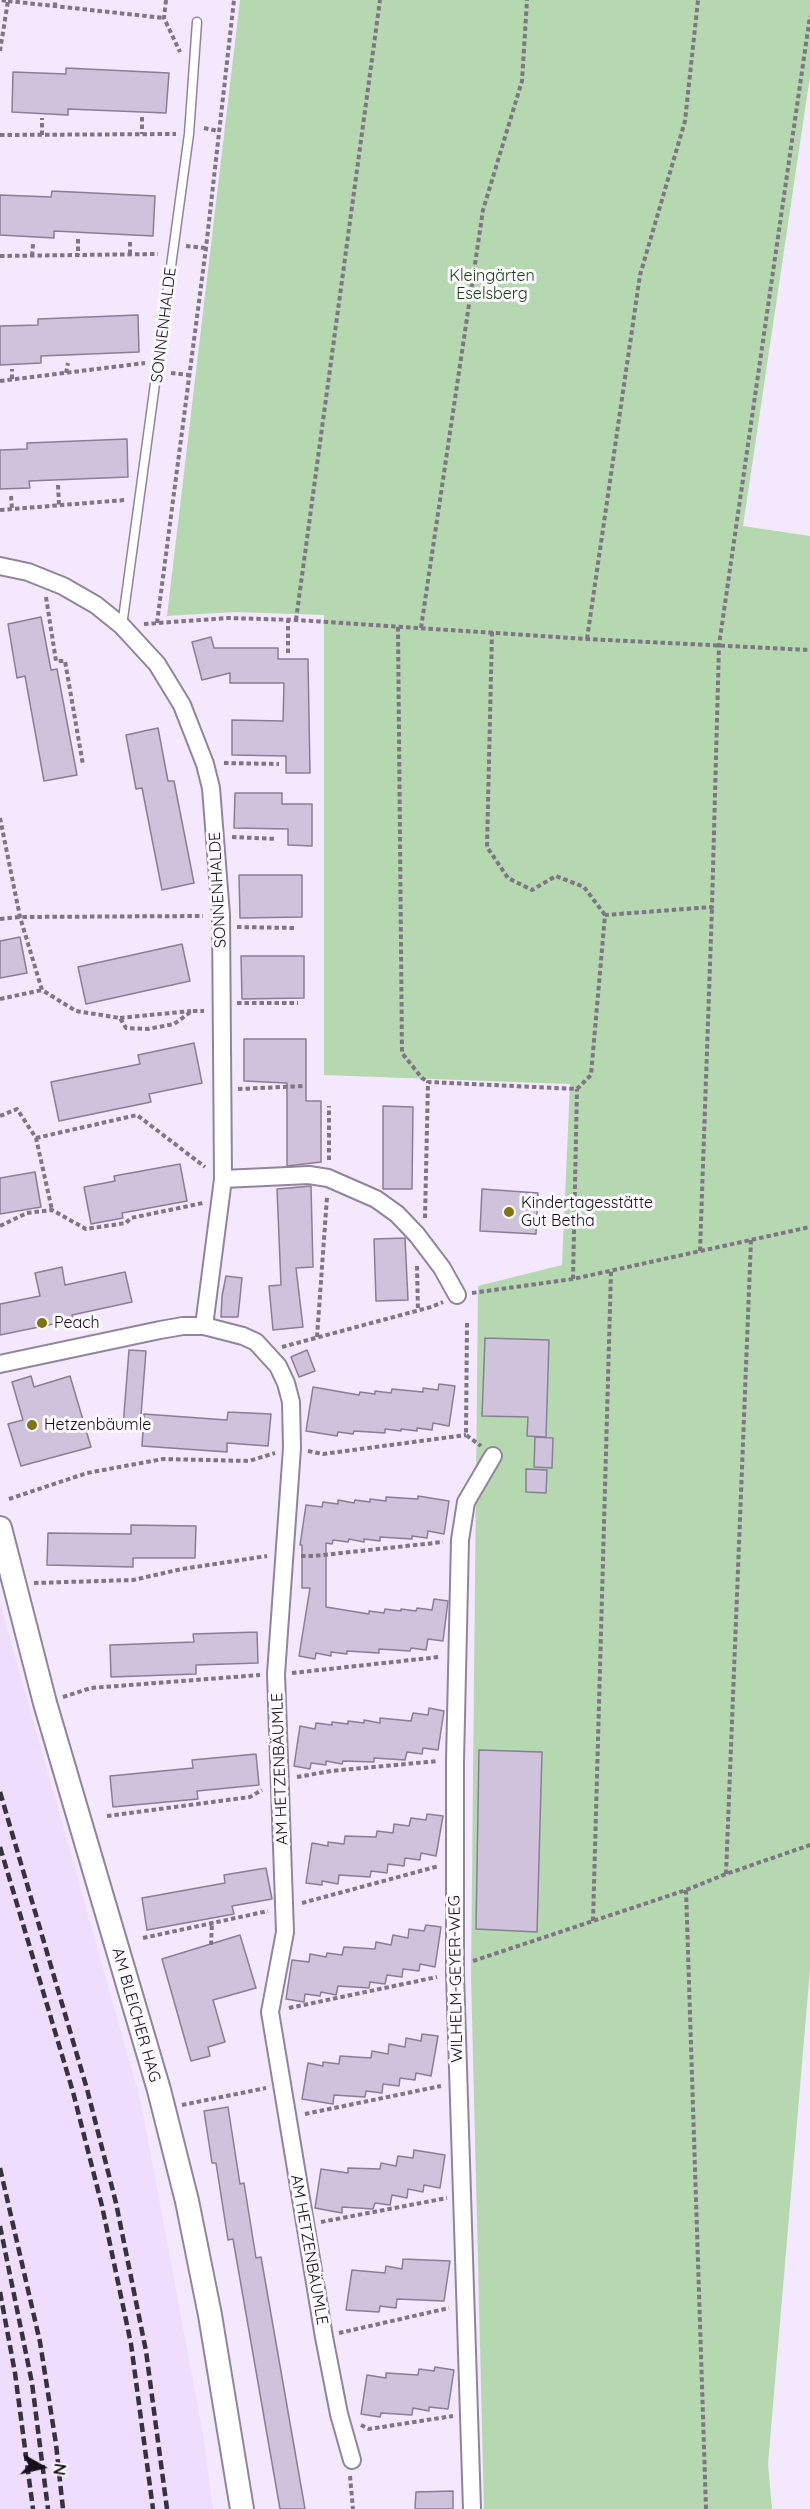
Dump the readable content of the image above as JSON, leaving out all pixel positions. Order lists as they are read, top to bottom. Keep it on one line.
{"streets":{"street":["SONNENHALDE","AM HETZENBÄUMLE","WILHELM-GEYER-WEG","AM BLEICHER HAG"]},"crossings":[["SONNENHALDE","AM HETZENBÄUMLE"]],"parks":["Kleingärten Eselsberg"],"places":["Kindertagesstätte Gut Betha","Peach","Hetzenbäumle"],"north":"right"}
